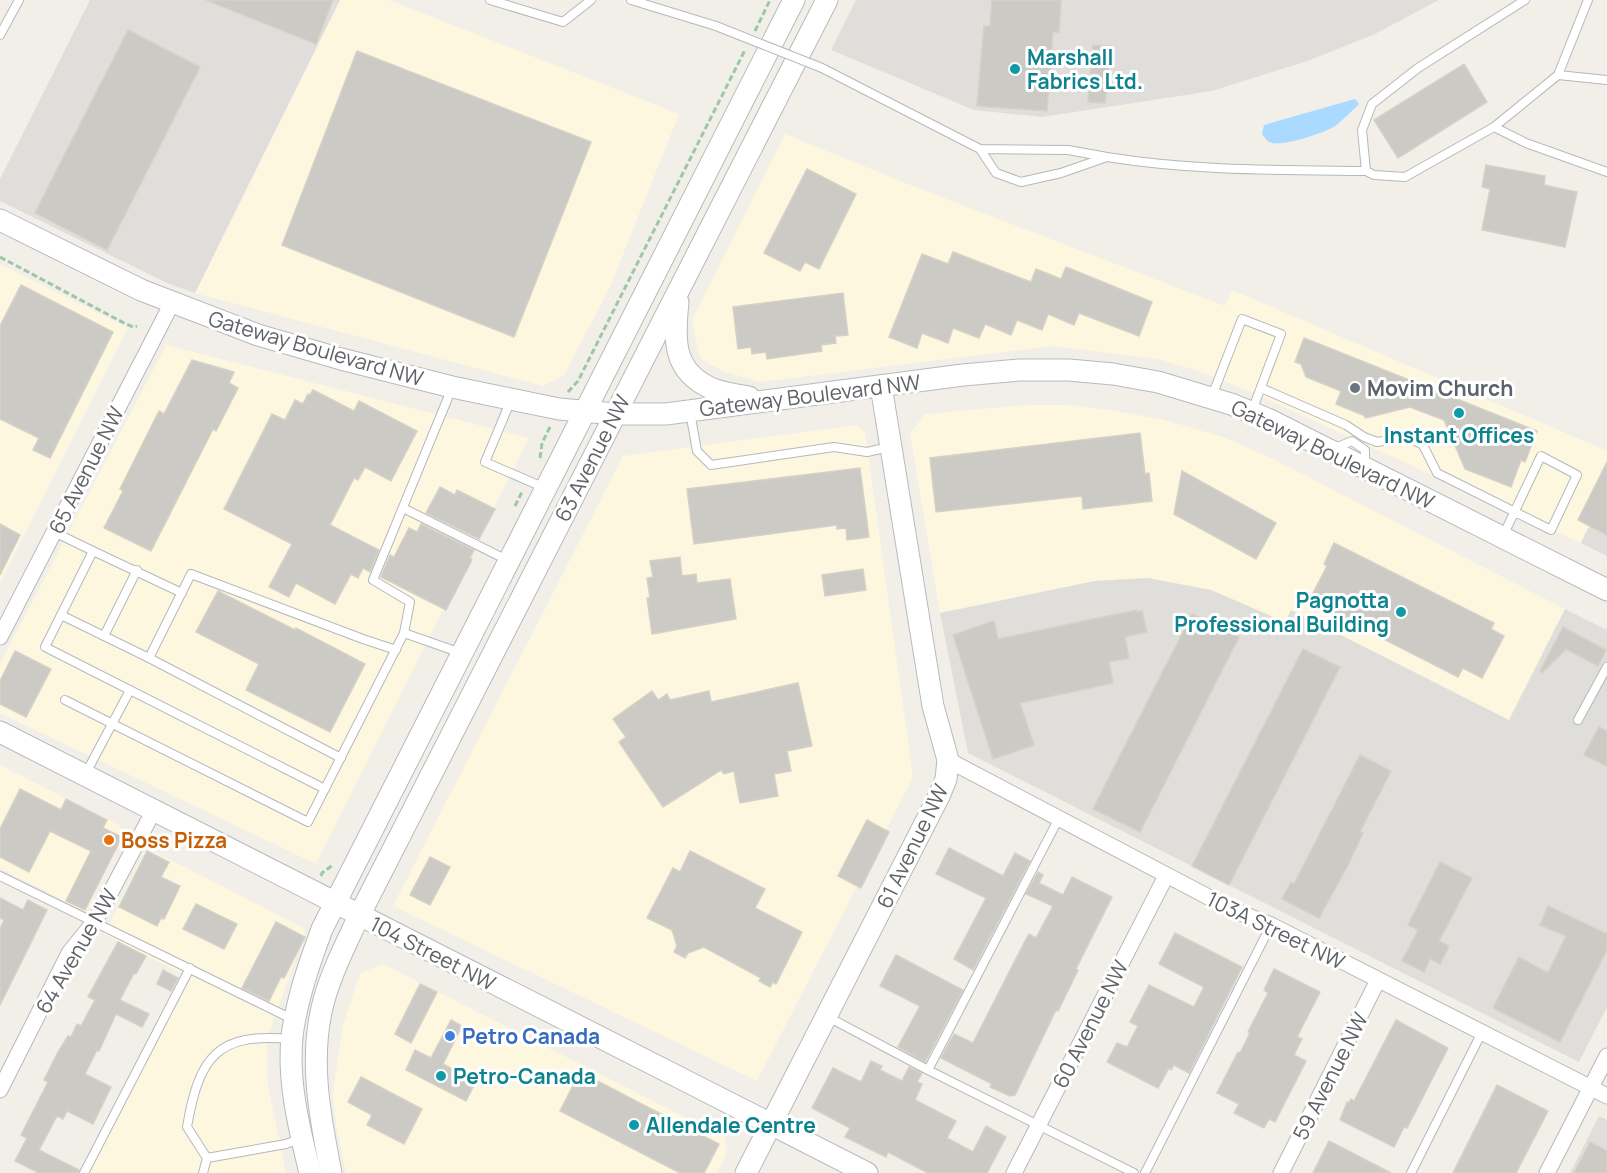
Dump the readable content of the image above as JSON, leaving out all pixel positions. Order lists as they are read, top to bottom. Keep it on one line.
{"streets":{"main road":["Gateway Boulevard NW","63 Avenue NW","61 Avenue NW","104 Street NW"],"street":["65 Avenue NW","103A Street NW","64 Avenue NW","60 Avenue NW","59 Avenue NW"]},"crossings":[["Gateway Boulevard NW","63 Avenue NW"],["Gateway Boulevard NW","65 Avenue NW"],["Gateway Boulevard NW","61 Avenue NW"],["63 Avenue NW","104 Street NW"],["61 Avenue NW","103A Street NW"],["61 Avenue NW","104 Street NW"],["103A Street NW","60 Avenue NW"],["103A Street NW","59 Avenue NW"],["64 Avenue NW","104 Street NW"]],"places":["Marshall Fabrics Ltd.","Movim Church","Instant Offices","Pagnotta Professional Building","Boss Pizza","Petro Canada","Petro-Canada","Allendale Centre"]}
